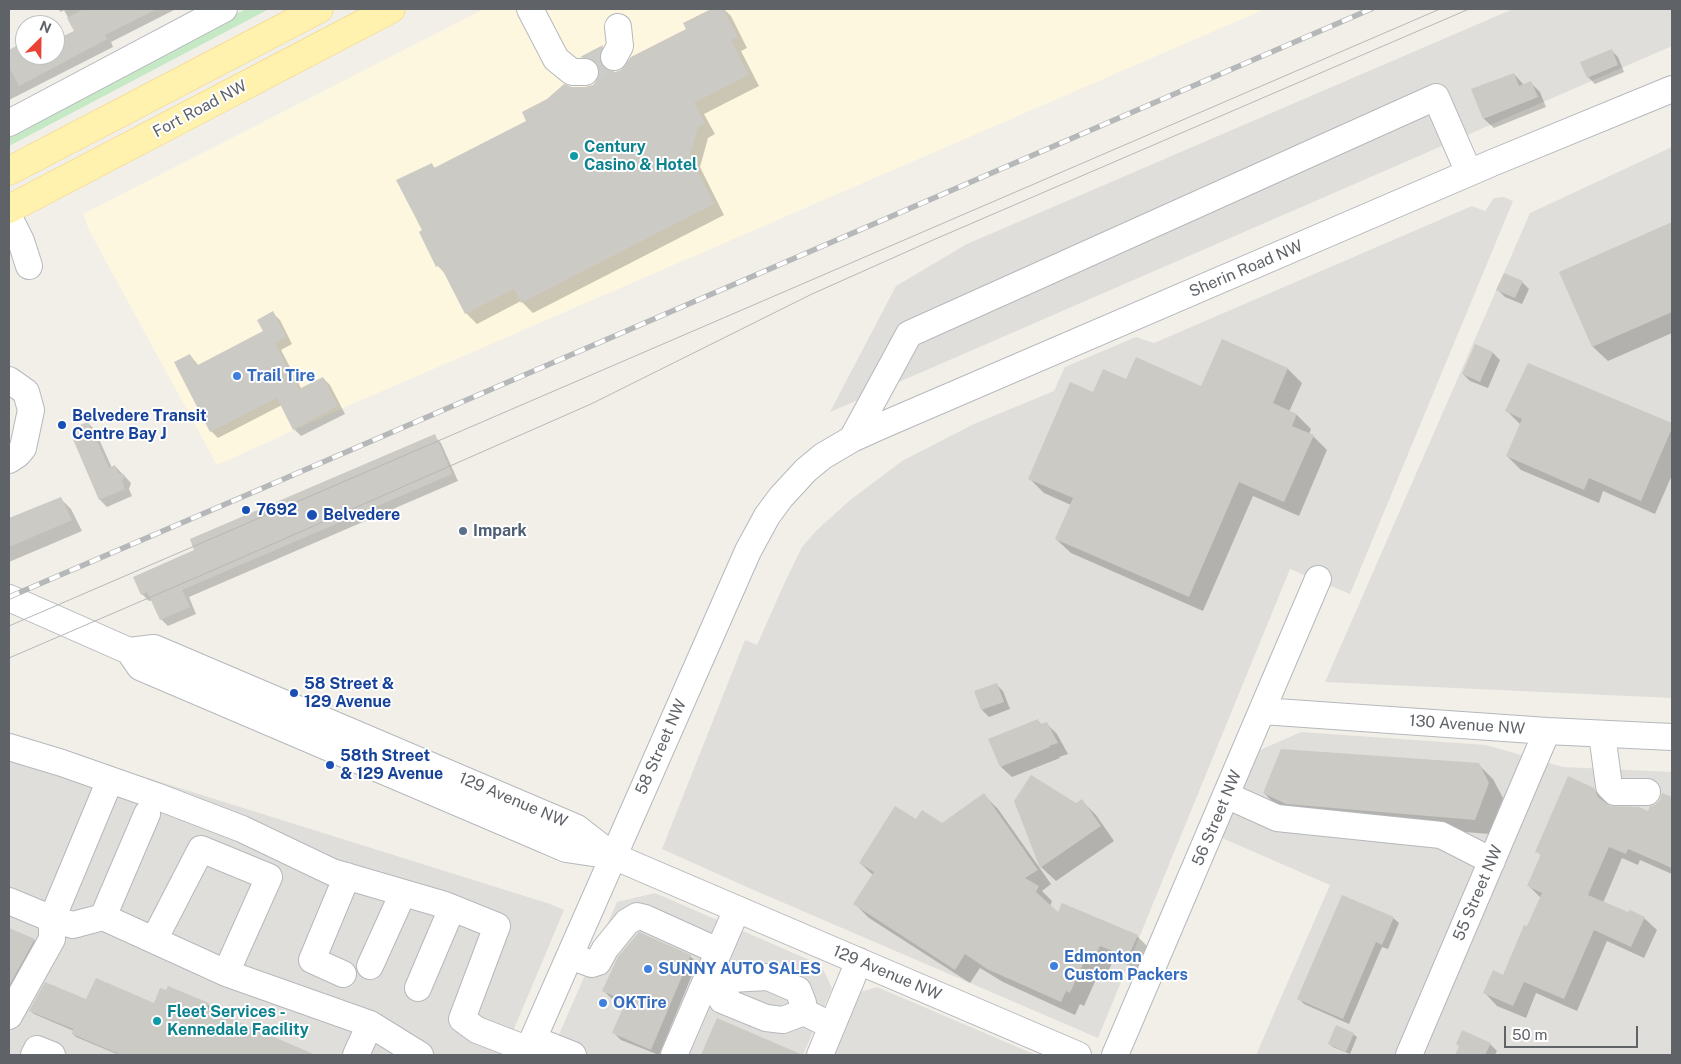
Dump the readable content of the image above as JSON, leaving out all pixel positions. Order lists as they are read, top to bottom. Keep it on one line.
{"streets":{"main road":["Fort Road NW"],"street":["Sherin Road NW","130 Avenue NW","58 Street NW","129 Avenue NW","56 Street NW","55 Street NW"]},"crossings":[["Sherin Road NW","58 Street NW"],["130 Avenue NW","56 Street NW"],["130 Avenue NW","55 Street NW"],["58 Street NW","129 Avenue NW"]],"places":["Century Casino & Hotel","Trail Tire","Belvedere Transit Centre Bay J","7692","Belvedere","Impark","58 Street & 129 Avenue","58th Street & 129 Avenue","Edmonton Custom Packers","SUNNY AUTO SALES","OKTire","Fleet Services - Kennedale Facility"],"scale_bar":"50 m","north":"top right"}
